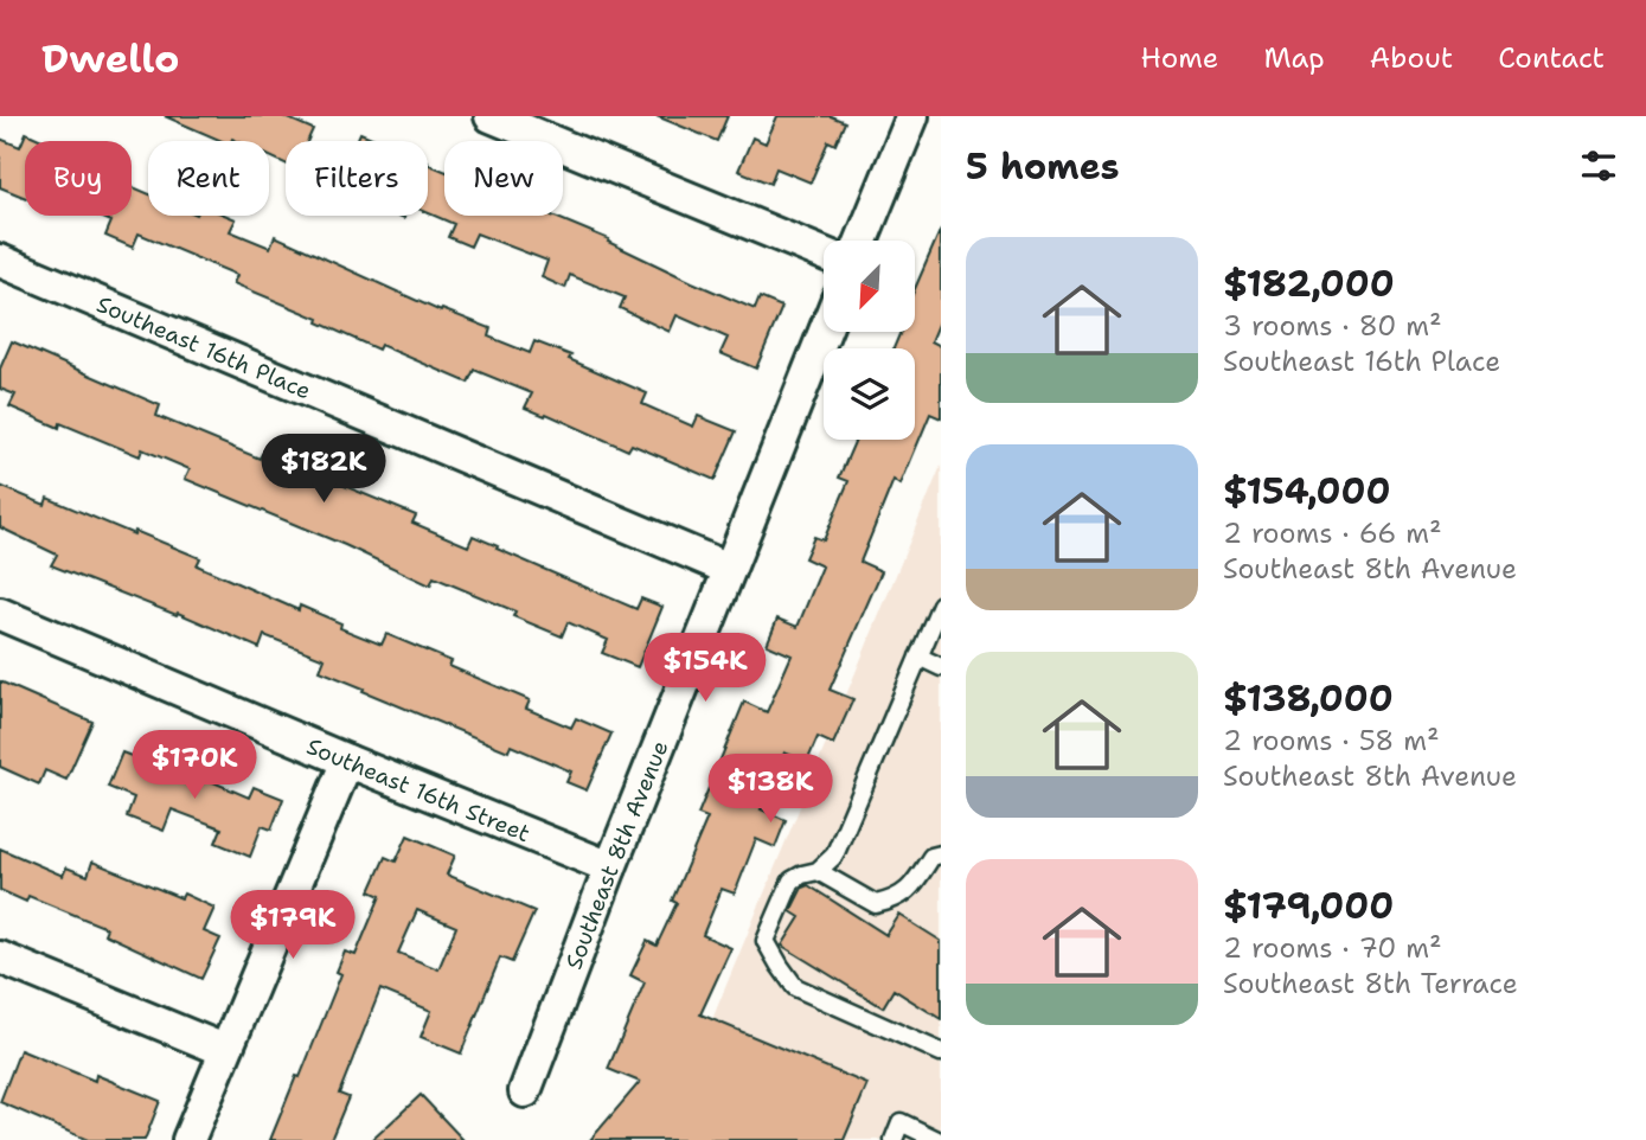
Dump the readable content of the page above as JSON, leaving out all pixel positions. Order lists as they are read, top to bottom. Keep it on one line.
{"streets":{"street":["Southeast 16th Place","Southeast 16th Street","Southeast 8th Avenue"]},"crossings":[["Southeast 16th Place","Southeast 8th Avenue"],["Southeast 16th Street","Southeast 8th Avenue"]],"north":"bottom left","page":{"header":"Dwello","nav":["Home","Map","About","Contact"],"heading":"5 homes","chip":["Buy","Rent","Filters","New"],"list":[{"name":"$182,000","note":"3 rooms · 80 m² · Southeast 16th Place"},{"name":"$154,000","note":"2 rooms · 66 m² · Southeast 8th Avenue"},{"name":"$138,000","note":"2 rooms · 58 m² · Southeast 8th Avenue"},{"name":"$179,000","note":"2 rooms · 70 m² · Southeast 8th Terrace"}],"price":["$182K","$154K","$170K","$138K","$179K"]}}
